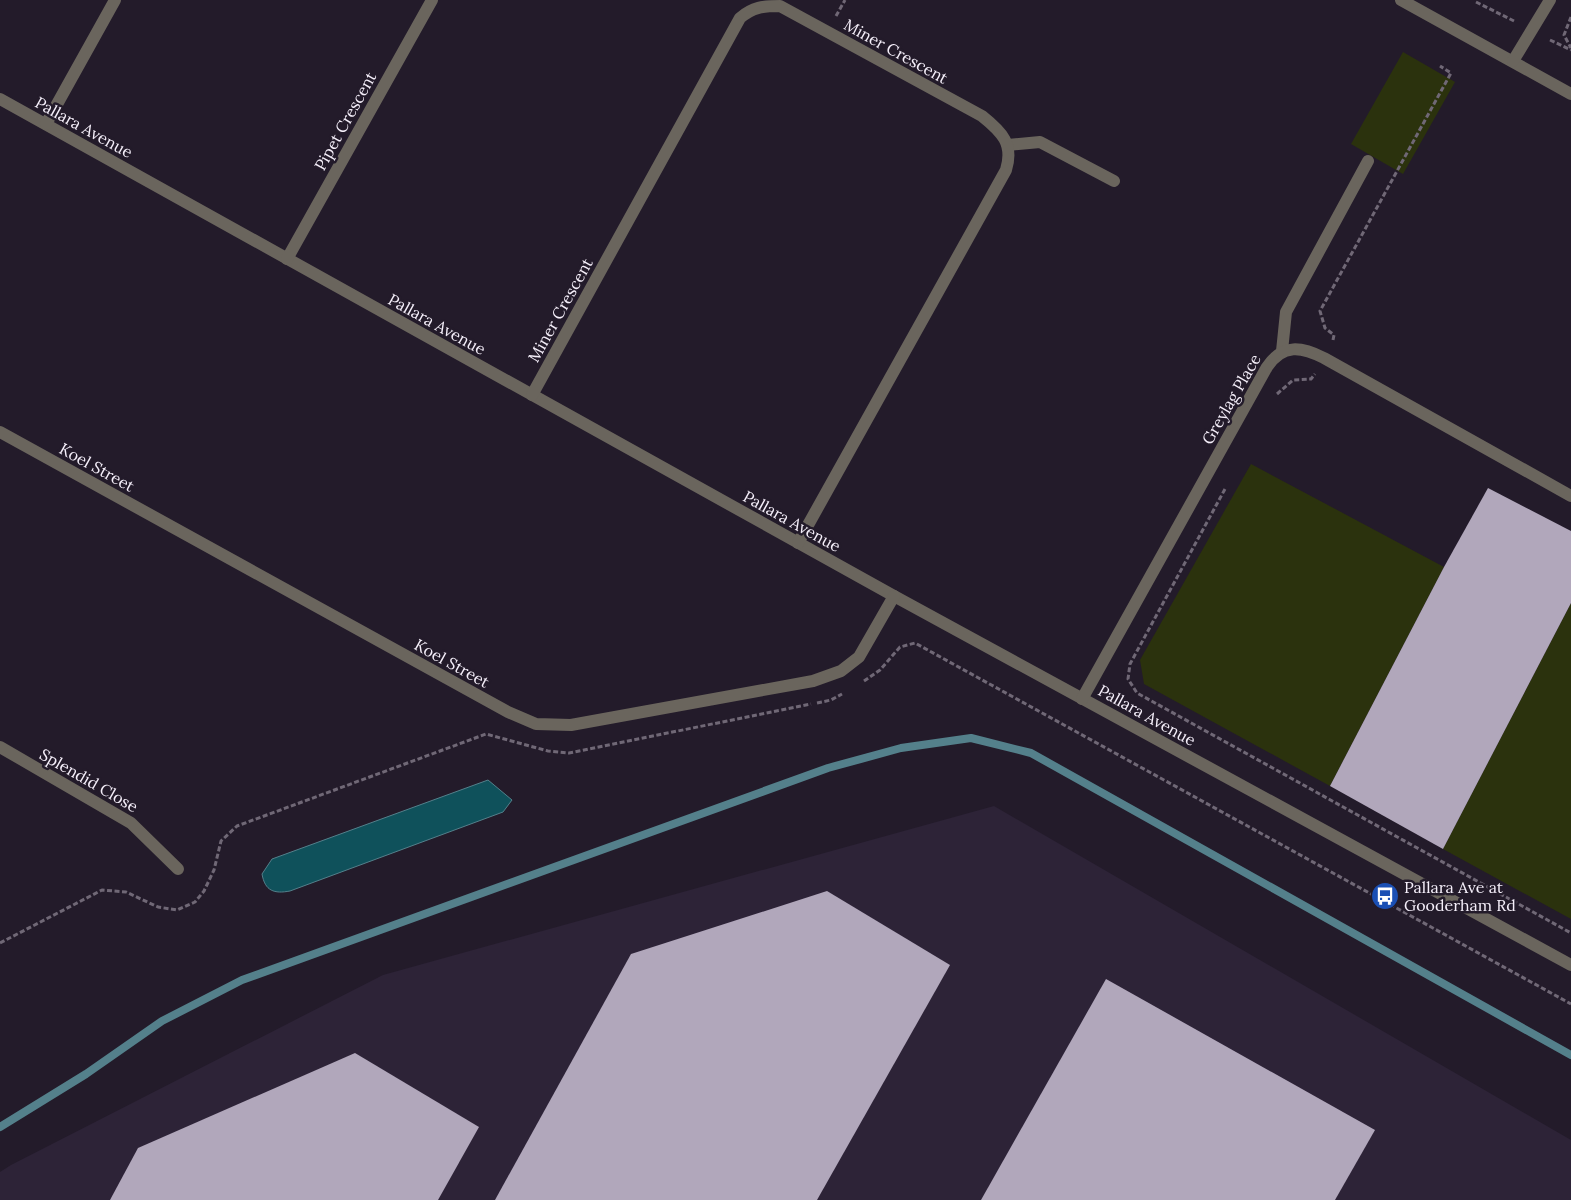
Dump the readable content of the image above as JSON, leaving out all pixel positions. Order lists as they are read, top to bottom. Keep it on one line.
{"streets":{"street":["Miner Crescent","Pipet Crescent","Pallara Avenue","Greylag Place","Koel Street","Splendid Close"]},"crossings":[["Miner Crescent","Pallara Avenue"],["Pipet Crescent","Pallara Avenue"],["Pallara Avenue","Greylag Place"],["Pallara Avenue","Koel Street"]],"places":{"bus stop":["Pallara Ave at Gooderham Rd"]}}
